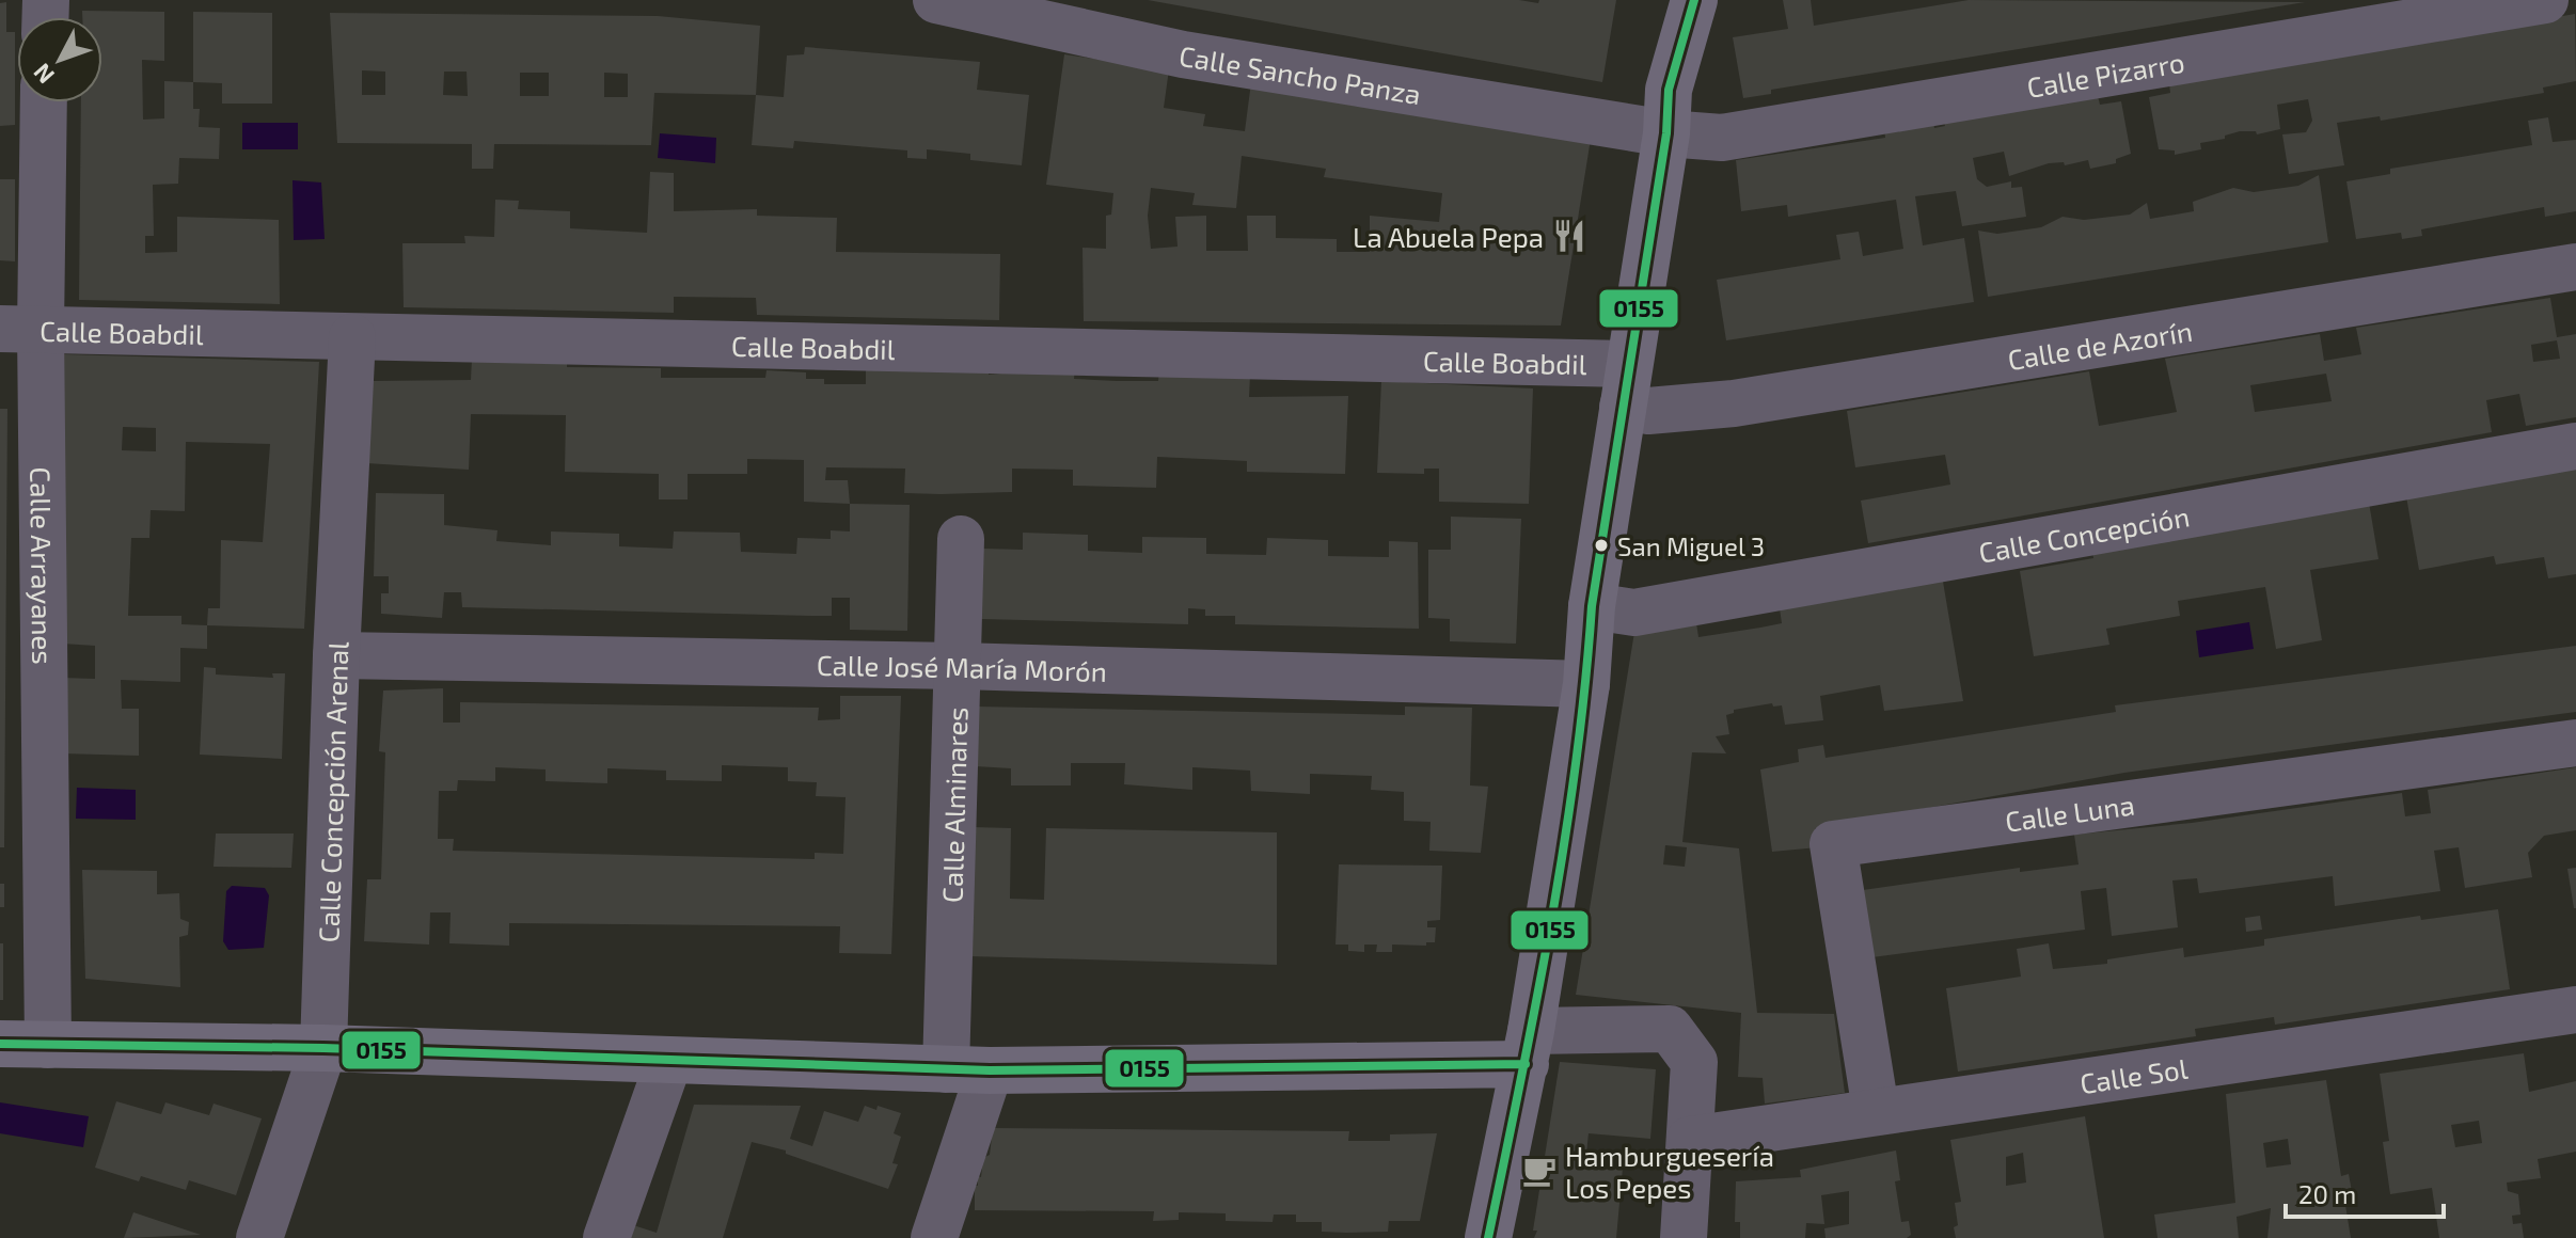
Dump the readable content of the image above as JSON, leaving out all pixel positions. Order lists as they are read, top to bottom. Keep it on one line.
{"streets":{"street":["Calle Sancho Panza","Calle Pizarro","Calle Boabdil","Calle de Azorín","Calle Concepción","Calle Arrayanes","Calle José María Morón","Calle Concepción Arenal","Calle Alminares","Calle Luna","Calle Sol"]},"crossings":[["Calle Sancho Panza","Calle Pizarro"],["Calle Boabdil","Calle de Azorín"],["Calle Boabdil","Calle Arrayanes"],["Calle Boabdil","Calle Concepción Arenal"],["Calle José María Morón","Calle Concepción Arenal"],["Calle José María Morón","Calle Alminares"],["Calle Luna","Calle Sol"]],"places":{"restaurant":["La Abuela Pepa"],"other":["San Miguel 3"],"cafe":["Hamburguesería Los Pepes"]},"lines":["transit line 0155"],"scale_bar":"20 m","north":"bottom left"}
